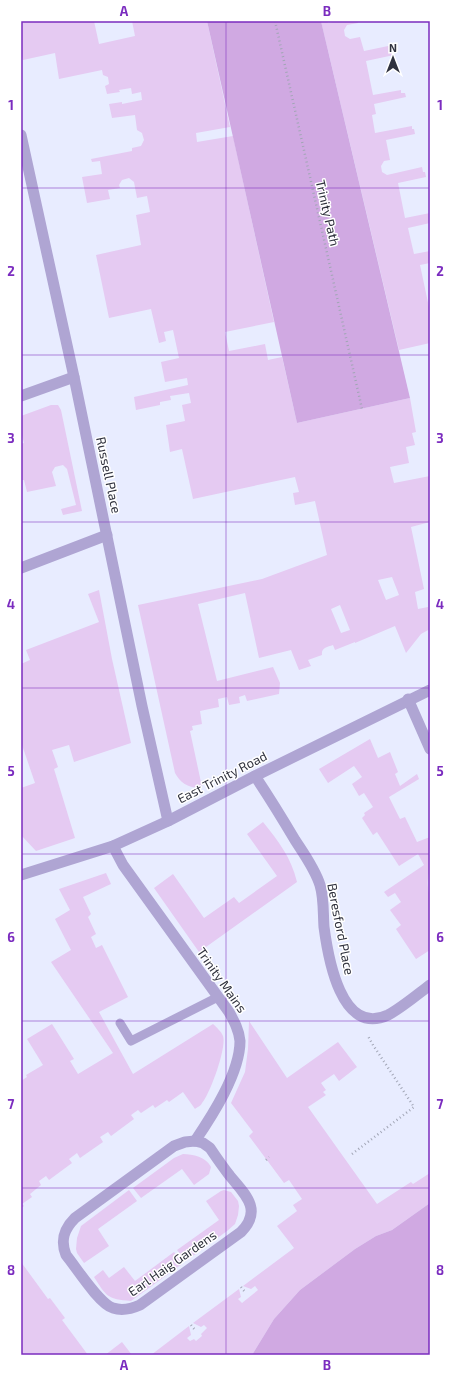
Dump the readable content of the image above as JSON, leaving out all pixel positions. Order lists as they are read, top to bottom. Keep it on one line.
{"streets":{"street":["Russell Place","East Trinity Road","Beresford Place","Trinity Mains","Earl Haig Gardens"],"path":["Trinity Path"]},"crossings":[["Russell Place","East Trinity Road"],["East Trinity Road","Beresford Place"],["East Trinity Road","Trinity Mains"],["Trinity Mains","Earl Haig Gardens"]],"north":"top","grid":{"columns":["A","B"],"rows":["1","2","3","4","5","6","7","8"]}}
